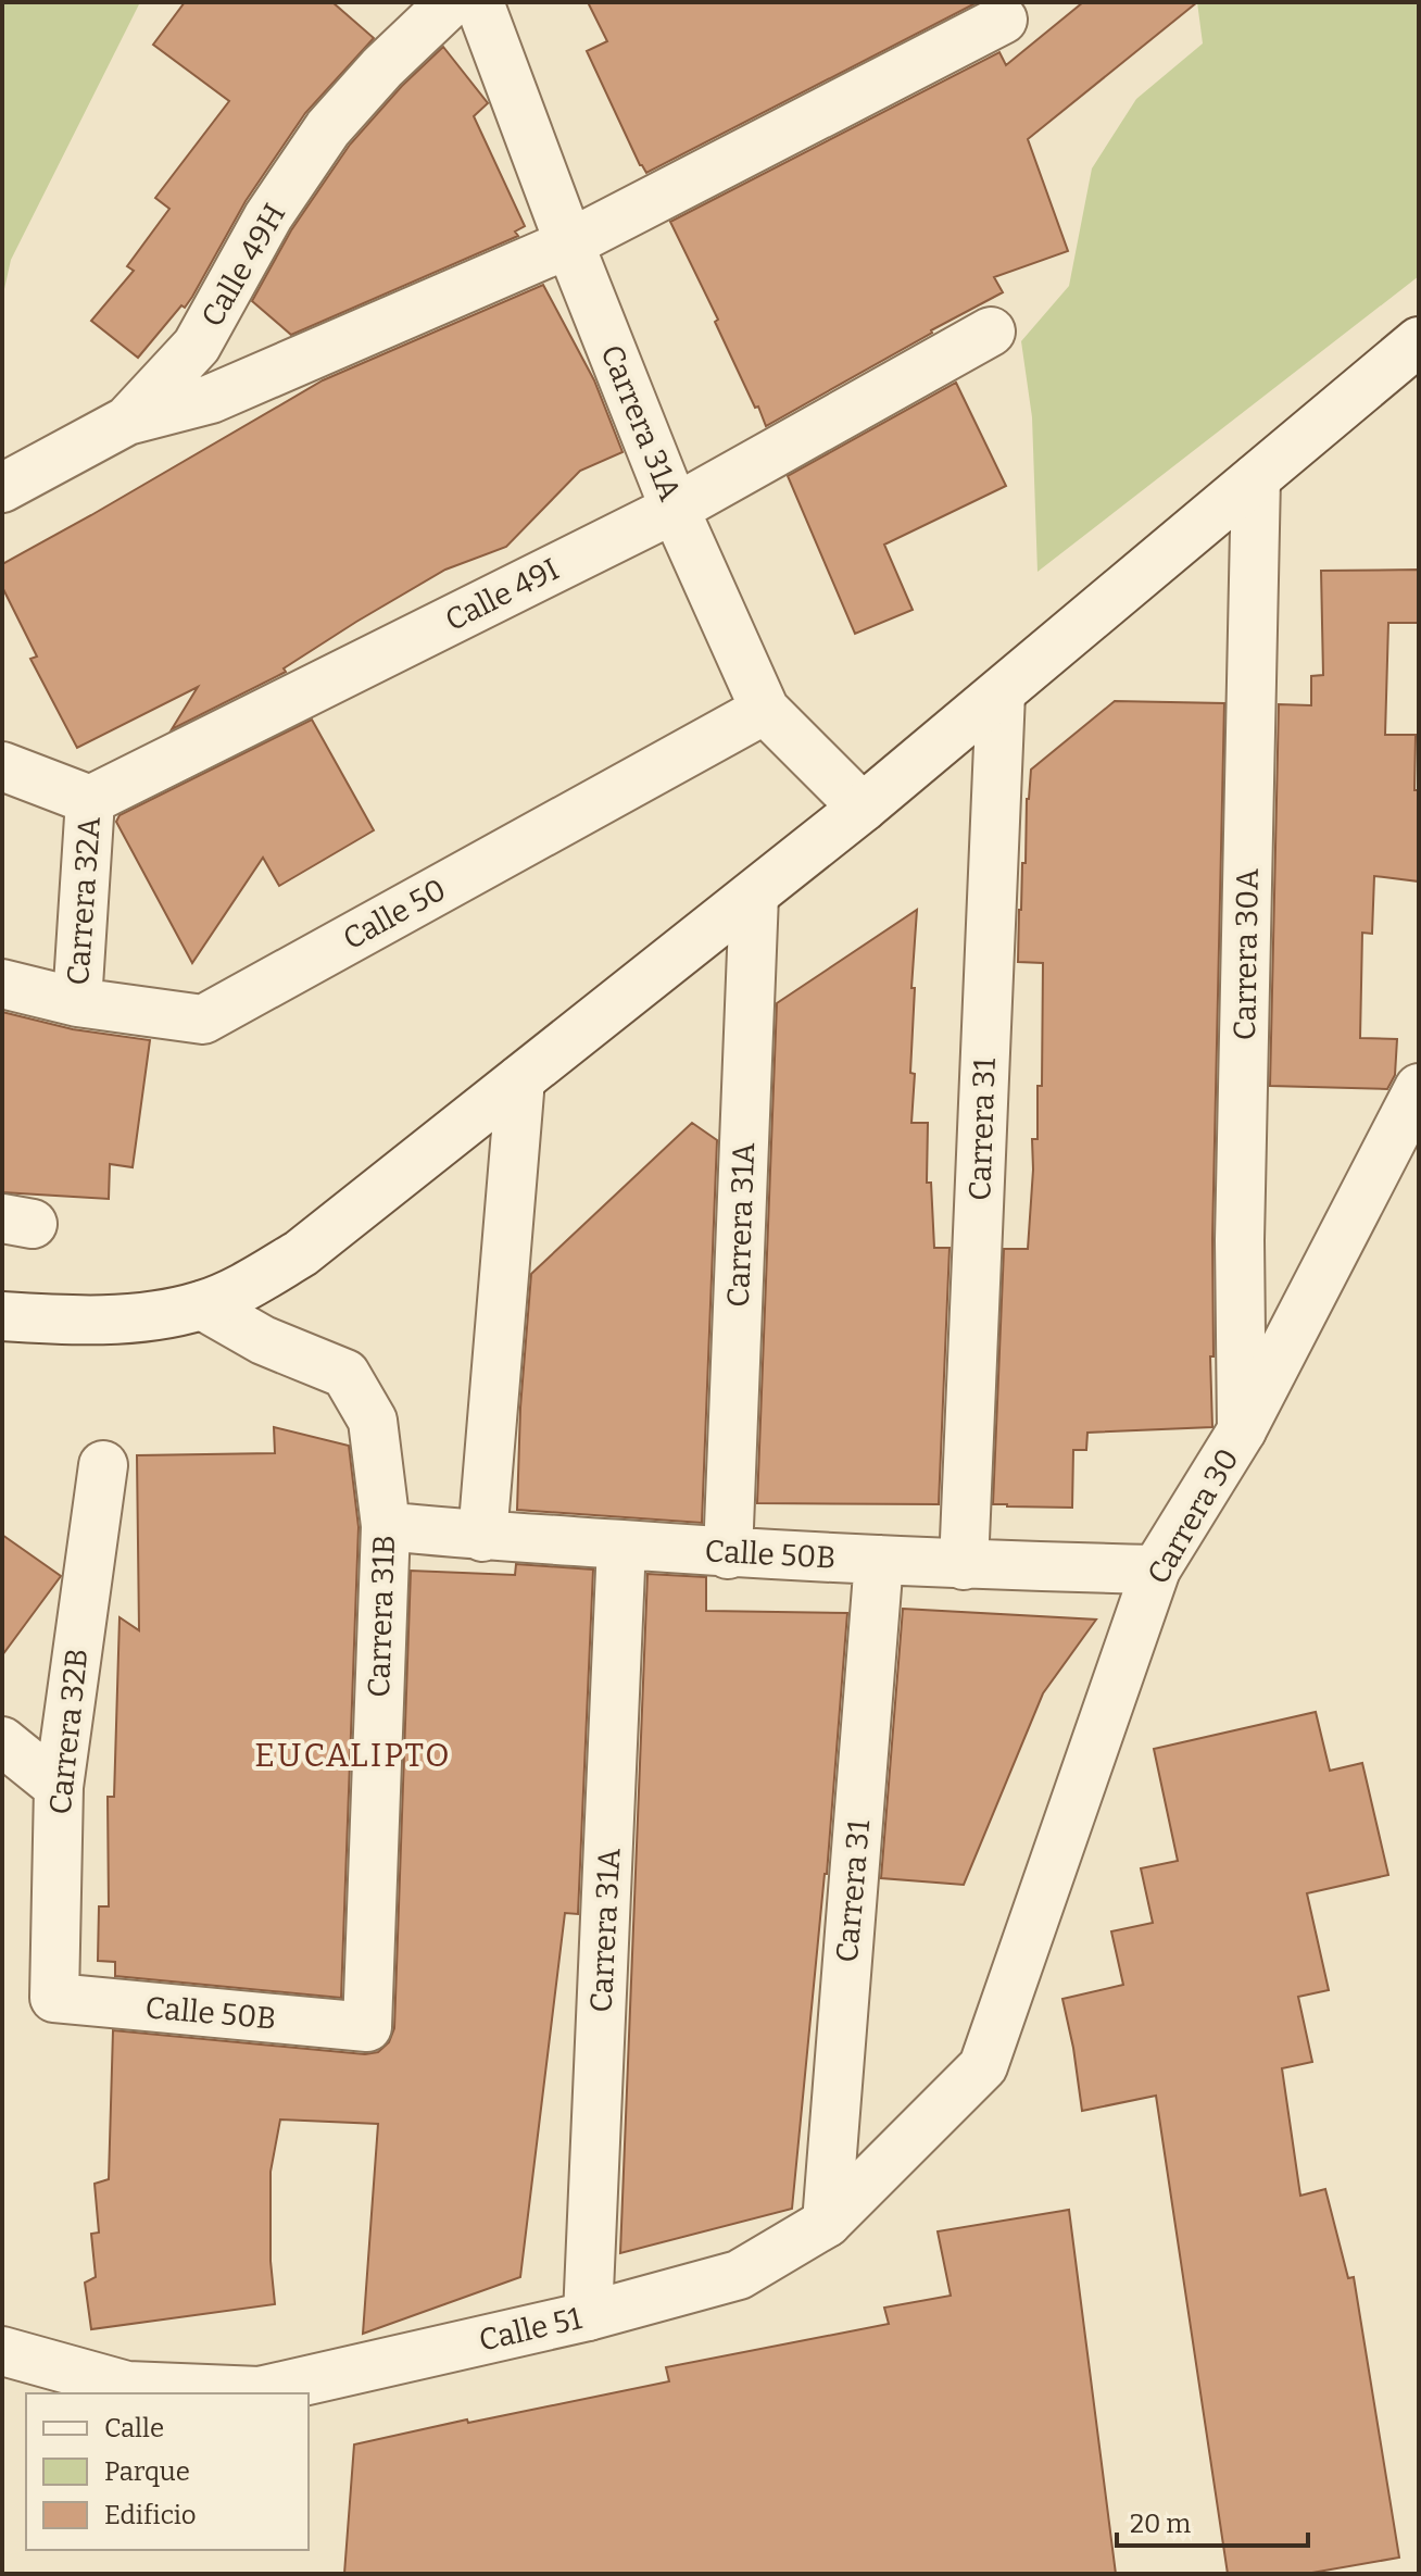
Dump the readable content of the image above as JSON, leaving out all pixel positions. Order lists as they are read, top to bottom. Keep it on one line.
{"streets":{"street":["Calle 49H","Carrera 31A","Calle 49I","Carrera 32A","Calle 50","Carrera 30A","Carrera 31","Carrera 30","Calle 50B","Carrera 31B","Carrera 32B","Calle 51"]},"crossings":[["Carrera 31A","Calle 49I"],["Carrera 31A","Calle 50"],["Carrera 31A","Calle 50B"],["Carrera 31A","Calle 51"],["Calle 49I","Carrera 32A"],["Carrera 32A","Calle 50"],["Carrera 30A","Carrera 30"],["Carrera 31","Calle 50B"],["Carrera 31","Calle 51"],["Carrera 30","Calle 50B"],["Carrera 30","Calle 51"],["Calle 50B","Carrera 31B"],["Calle 50B","Carrera 32B"]],"districts":["EUCALIPTO"],"legend":["Calle","Parque","Edificio"],"scale_bar":"20 m"}
